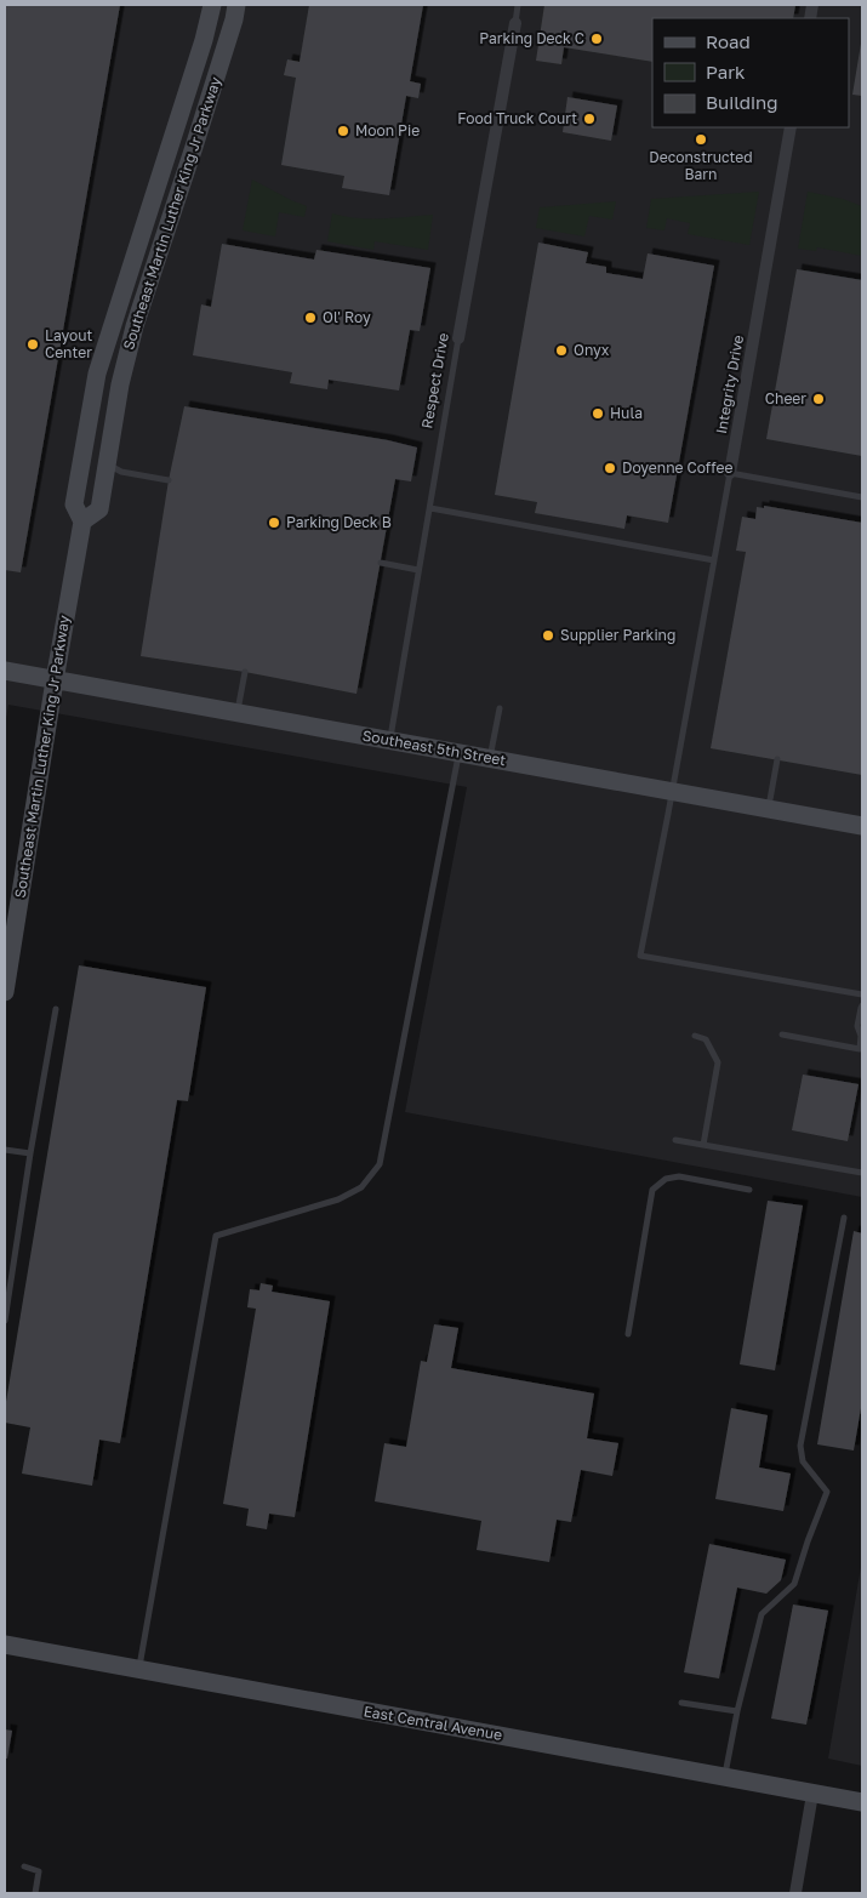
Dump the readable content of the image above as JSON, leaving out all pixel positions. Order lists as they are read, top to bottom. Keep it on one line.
{"streets":{"street":["Southeast Martin Luther King Jr Parkway","Respect Drive","Integrity Drive","Southeast 5th Street","East Central Avenue"]},"crossings":[["Southeast Martin Luther King Jr Parkway","Southeast 5th Street"],["Respect Drive","Southeast 5th Street"],["Integrity Drive","Southeast 5th Street"]],"places":["Parking Deck C","Food Truck Court","Moon Pie","Deconstructed Barn","Ol' Roy","Layout Center","Onyx","Cheer","Hula","Doyenne Coffee","Parking Deck B","Supplier Parking"],"legend":["Road","Park","Building"]}
